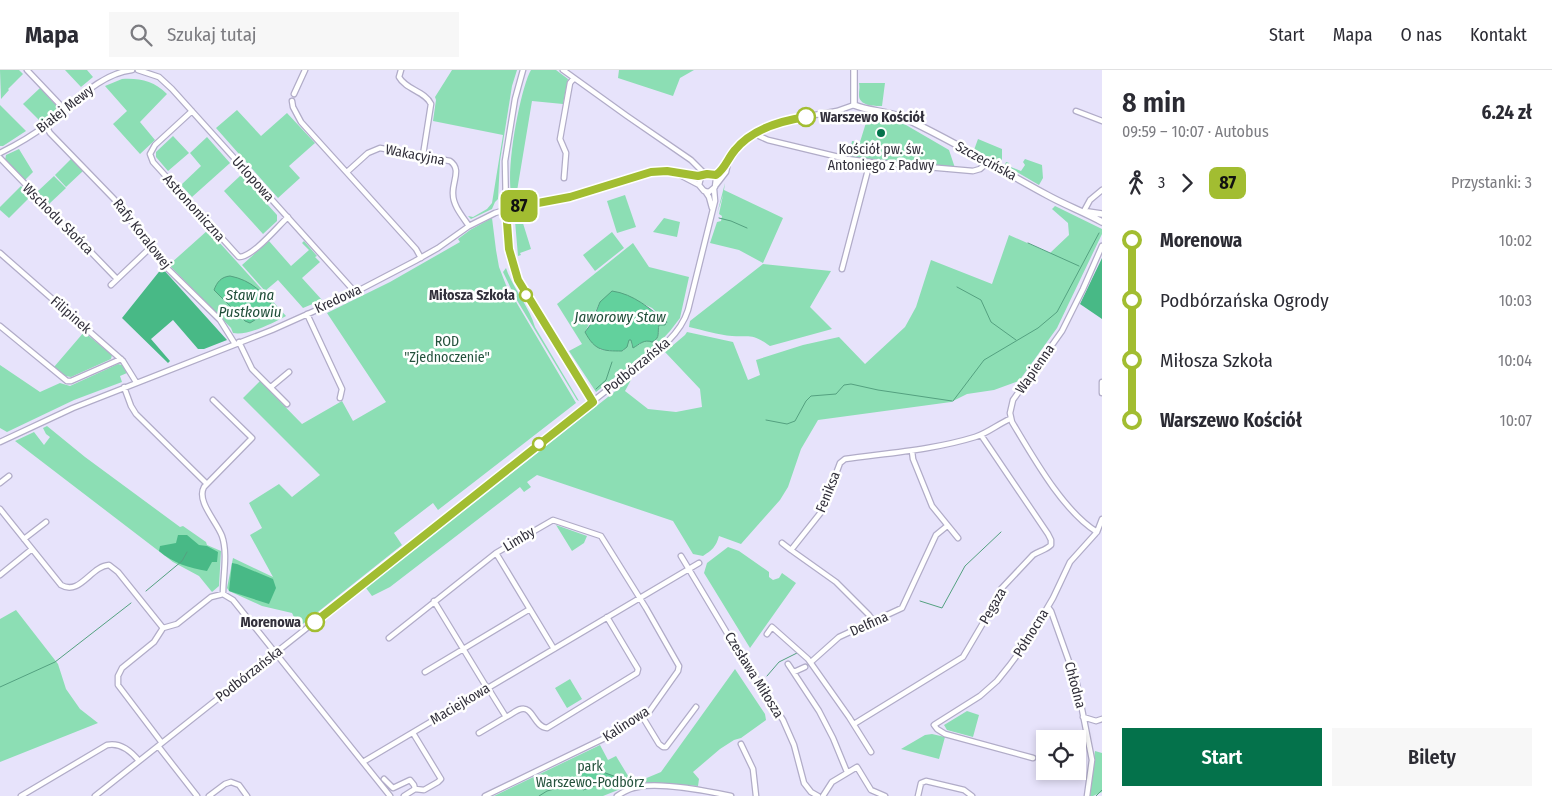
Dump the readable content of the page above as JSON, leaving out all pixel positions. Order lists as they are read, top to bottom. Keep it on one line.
{"streets":{"street":["Białej Mewy","Wakacyjna","Szczecińska","Urlopowa","Astronomiczna","Wschodu Słońca","Rafy Koralowej","Kredowa","Filipinek","Podbórzańska","Wapienna","Feniksa","Limby","Pegaza","Delfina","Północna","Czesława Miłosza","Chłodna","Maciejkowa","Kalinowa"]},"crossings":[["Białej Mewy","Rafy Koralowej"],["Wakacyjna","Kredowa"],["Urlopowa","Astronomiczna"],["Urlopowa","Kredowa"],["Rafy Koralowej","Kredowa"],["Kredowa","Filipinek"],["Kredowa","Podbórzańska"],["Wapienna","Feniksa"],["Feniksa","Pegaza"],["Limby","Maciejkowa"],["Limby","Kalinowa"],["Północna","Chłodna"],["Czesława Miłosza","Maciejkowa"],["Maciejkowa","Kalinowa"]],"water":["Staw na Pustkowiu","Jaworowy Staw"],"parks":["ROD \"Zjednoczenie\"","park Warszewo-Podbórz"],"places":["Warszewo Kościół","Kościół pw. św. Antoniego z Padwy","Miłosza Szkoła","Morenowa"],"lines":["bus line 87"],"page":{"header":"Mapa","search":"Szukaj tutaj","nav":["Start","Mapa","O nas","Kontakt"],"on_map":"87","heading":["8 min","09:59 – 10:07 · Autobus","6.24 zł"],"legs":["3","87","Przystanki: 3"],"list":[{"name":"Morenowa","value":"10:02"},{"name":"Podbórzańska Ogrody","value":"10:03"},{"name":"Miłosza Szkoła","value":"10:04"},{"name":"Warszewo Kościół","value":"10:07"}],"buttons":["Start","Bilety"]}}
